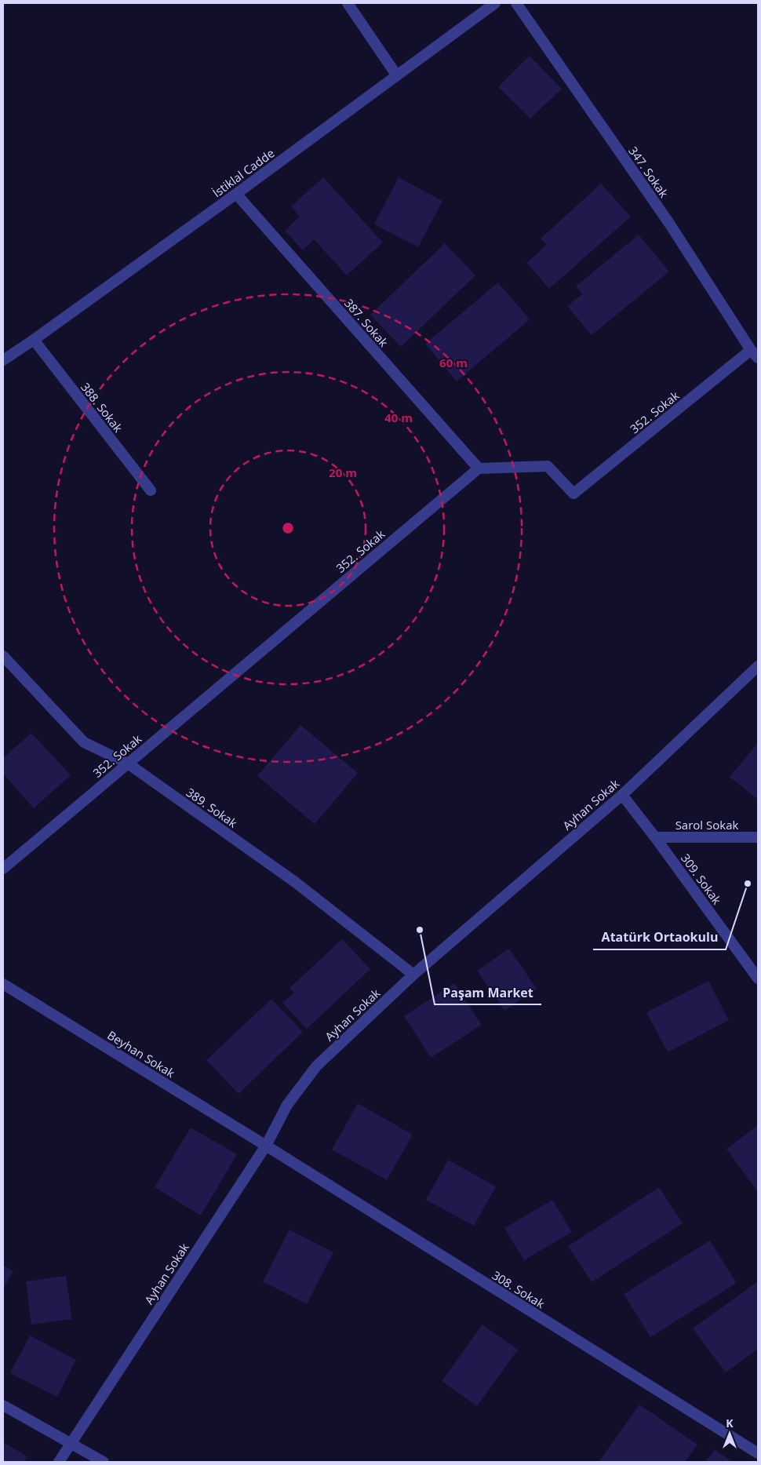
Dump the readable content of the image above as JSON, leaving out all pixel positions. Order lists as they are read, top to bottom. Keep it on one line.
{"streets":{"street":["347. Sokak","İstiklal Cadde","387. Sokak","388. Sokak","352. Sokak","Ayhan Sokak","389. Sokak","Sarol Sokak","309. Sokak","Beyhan Sokak","308. Sokak"]},"crossings":[["347. Sokak","352. Sokak"],["İstiklal Cadde","387. Sokak"],["İstiklal Cadde","388. Sokak"],["387. Sokak","352. Sokak"],["352. Sokak","389. Sokak"],["Ayhan Sokak","389. Sokak"],["Ayhan Sokak","309. Sokak"],["Ayhan Sokak","Beyhan Sokak"],["Ayhan Sokak","308. Sokak"],["Sarol Sokak","309. Sokak"],["Beyhan Sokak","308. Sokak"]],"places":["Atatürk Ortaokulu","Paşam Market"],"north":"top","rings":["60 m","40 m","20 m"]}
